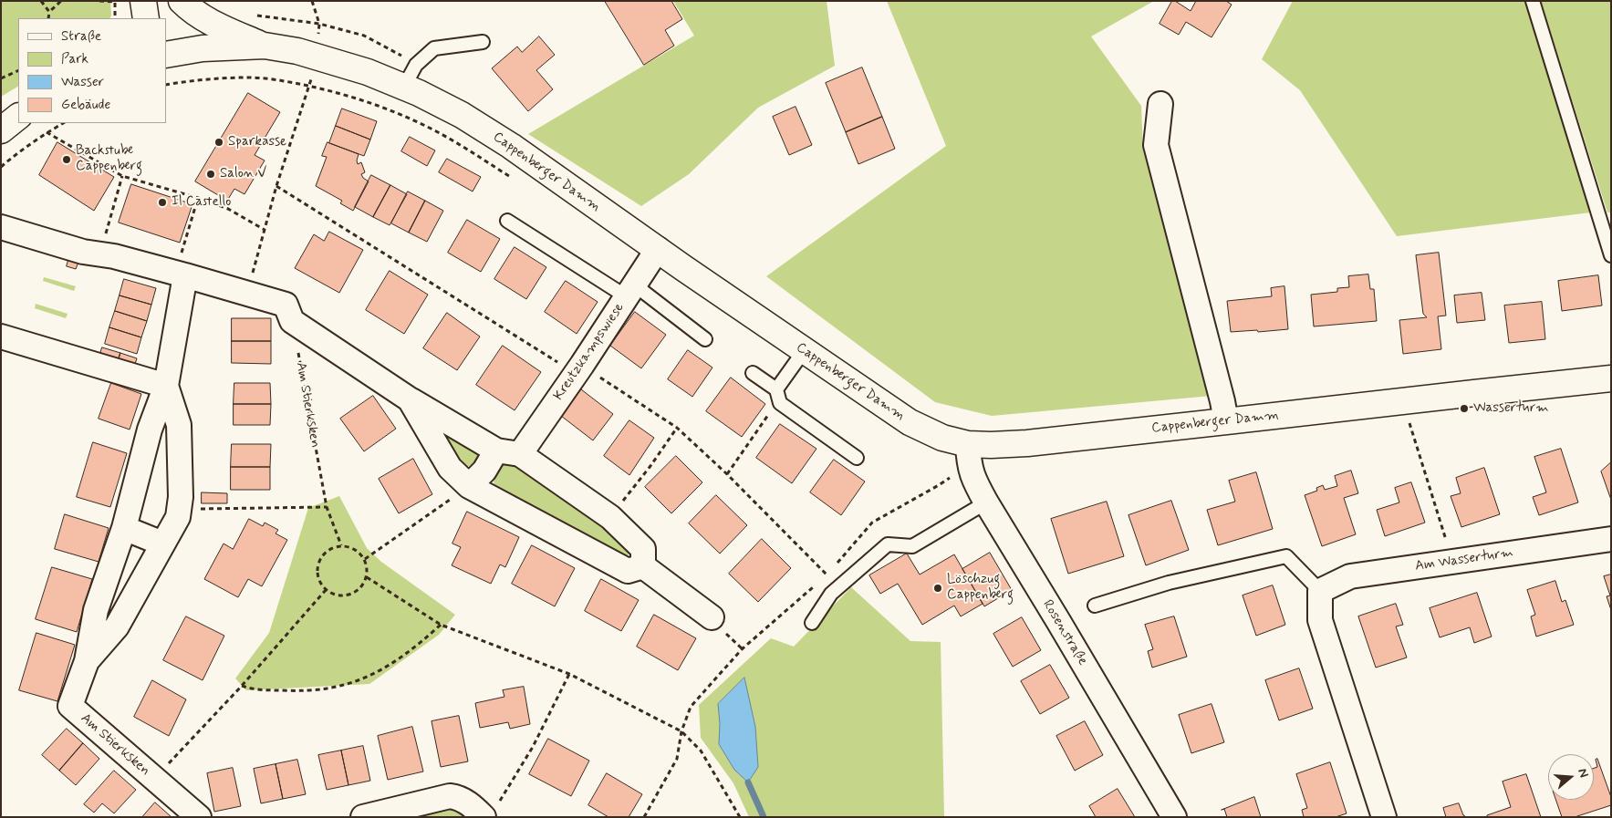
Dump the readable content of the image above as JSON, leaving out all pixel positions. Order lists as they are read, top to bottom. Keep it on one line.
{"streets":{"main road":["Cappenberger Damm"],"street":["Kreutzkampswiese","Am Stierksken","Am Wasserturm","Rosenstraße"]},"crossings":[["Cappenberger Damm","Kreutzkampswiese"],["Cappenberger Damm","Rosenstraße"]],"places":["Sparkasse","Backstube Cappenberg","Salon V","Il Castello","Wasserturm","Löschzug Cappenberg"],"legend":["Straße","Park","Wasser","Gebäude"],"north":"right"}
